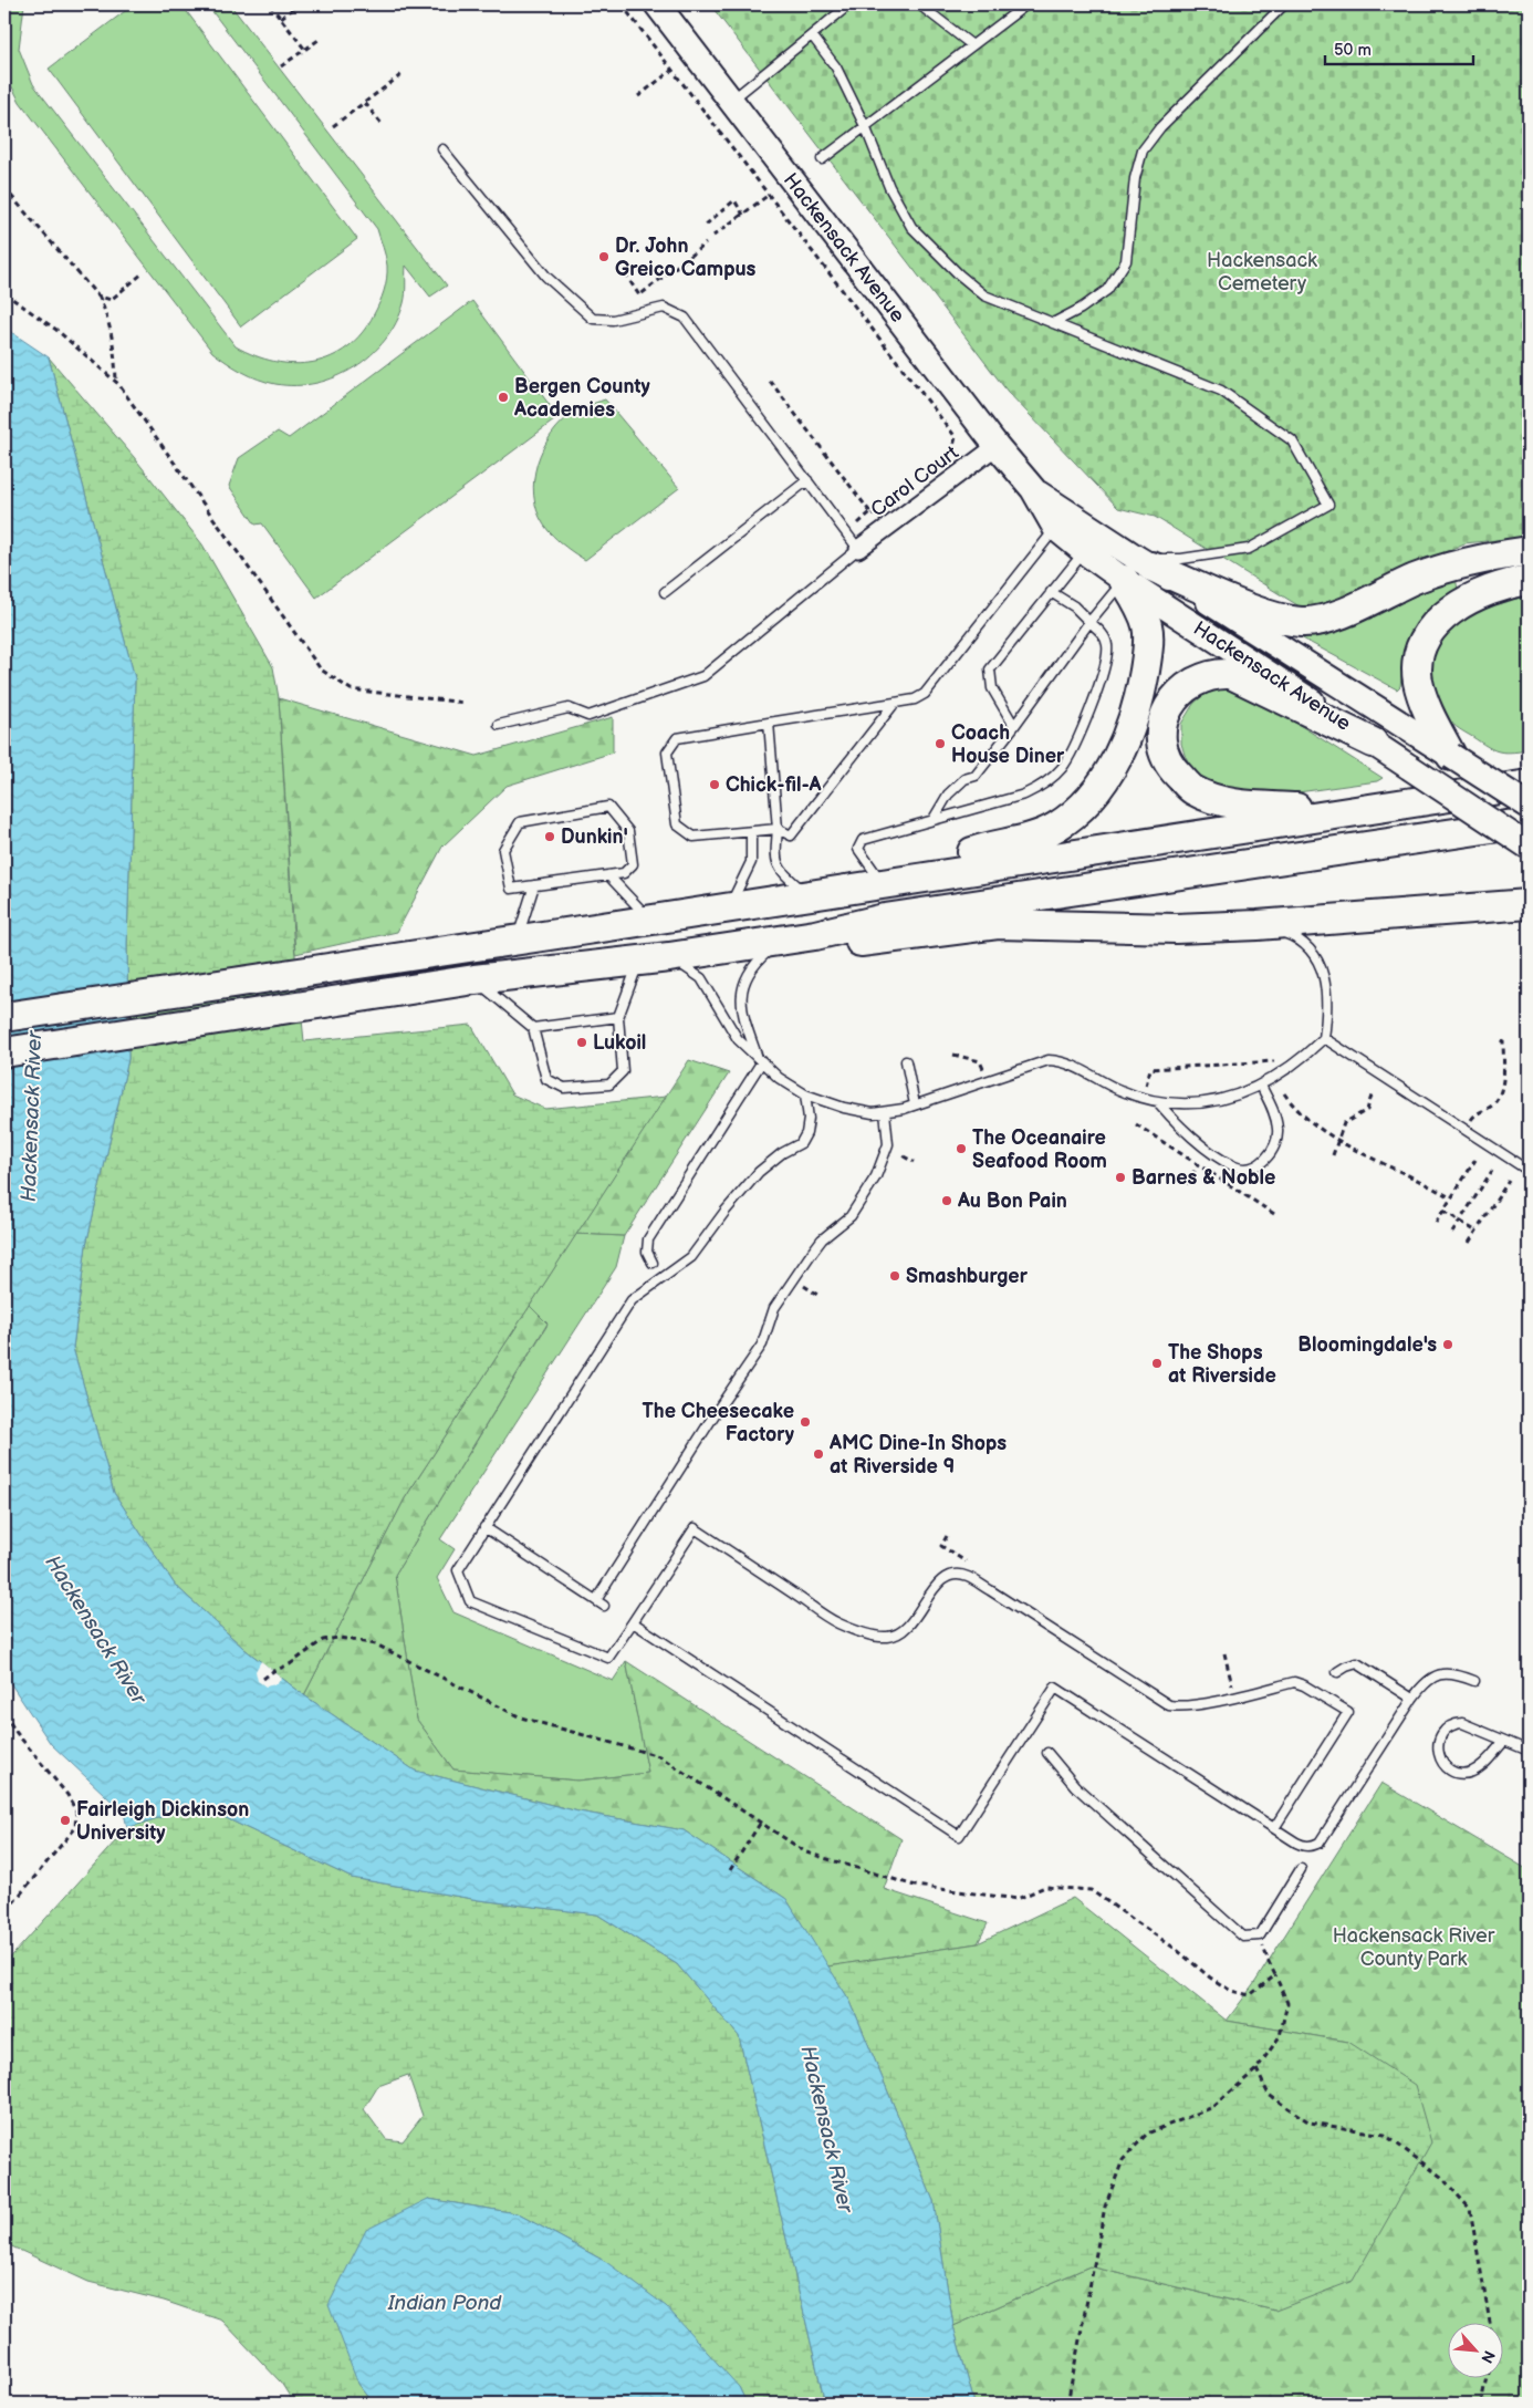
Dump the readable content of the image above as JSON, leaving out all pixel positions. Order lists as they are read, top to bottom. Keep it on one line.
{"streets":{"main road":["Hackensack Avenue"],"street":["Carol Court"]},"crossings":[["Hackensack Avenue","Carol Court"]],"water":["Hackensack River","Indian Pond"],"parks":["Hackensack Cemetery","Hackensack River County Park"],"places":["Dr. John Greico Campus","Bergen County Academies","Coach House Diner","Chick-fil-A","Dunkin'","Lukoil","The Oceanaire Seafood Room","Barnes & Noble","Au Bon Pain","Smashburger","Bloomingdale's","The Shops at Riverside","The Cheesecake Factory","AMC Dine-In Shops at Riverside 9","Fairleigh Dickinson University"],"scale_bar":"50 m","north":"bottom right"}
